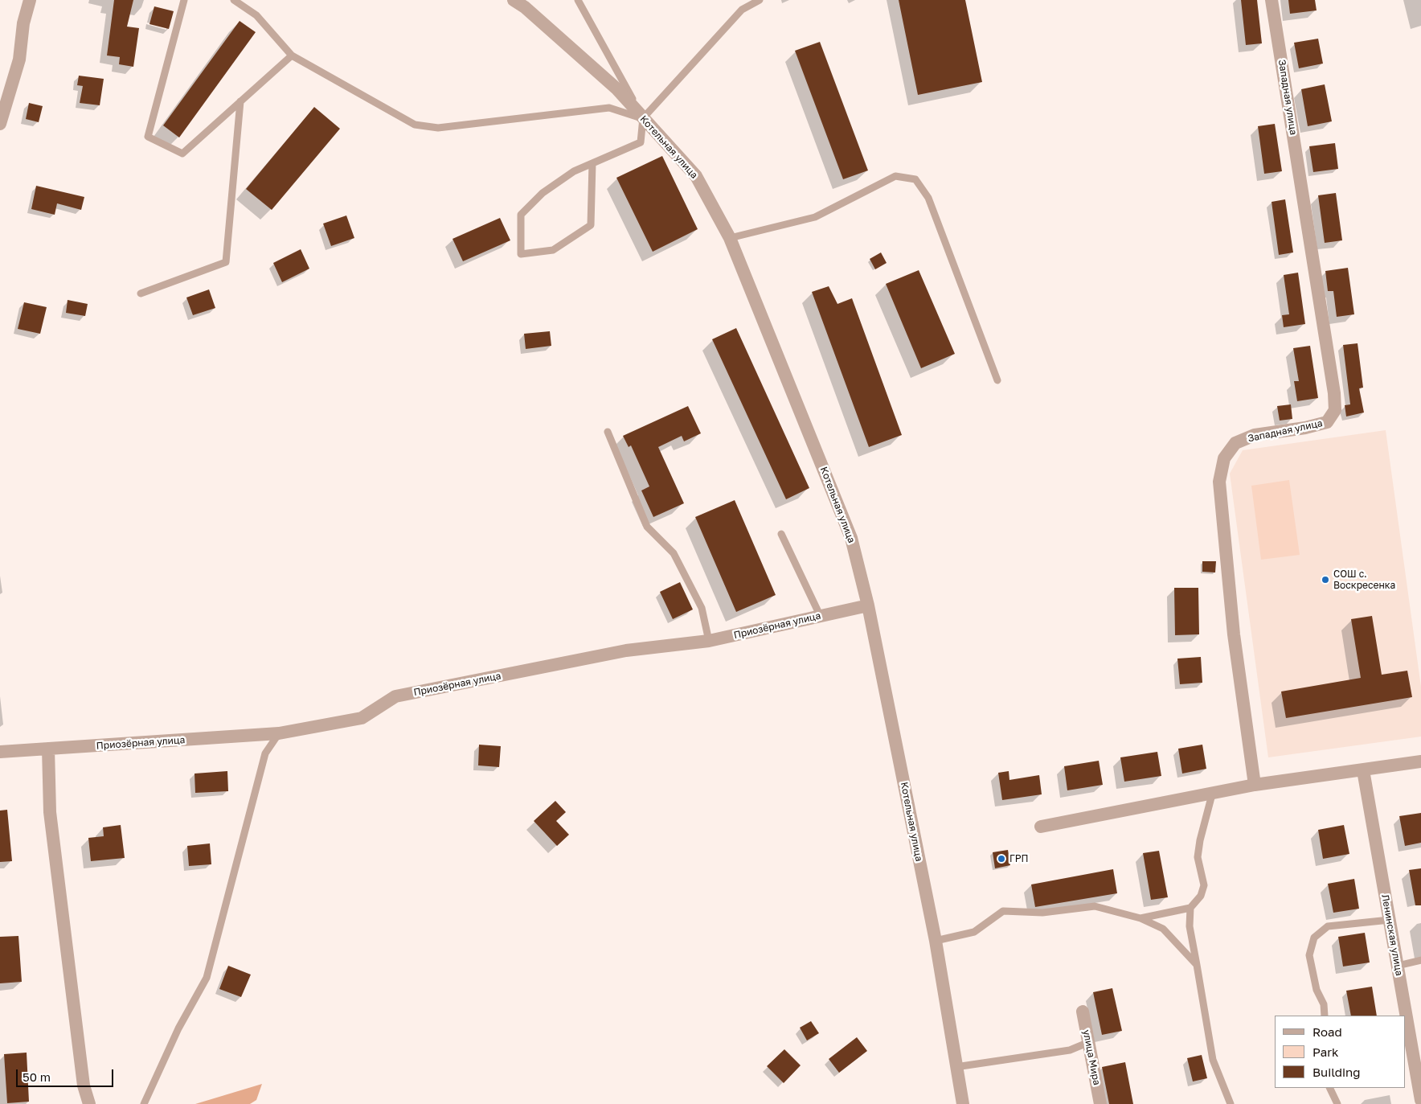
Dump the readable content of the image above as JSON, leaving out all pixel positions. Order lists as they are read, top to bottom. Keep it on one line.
{"streets":{"street":["Западная улица","Котельная улица","Приозёрная улица","Ленинская улица","улица Мира"]},"crossings":[["Котельная улица","Приозёрная улица"]],"places":["СОШ с. Воскресенка","ГРП"],"legend":["Road","Park","Building"],"scale_bar":"50 m"}
